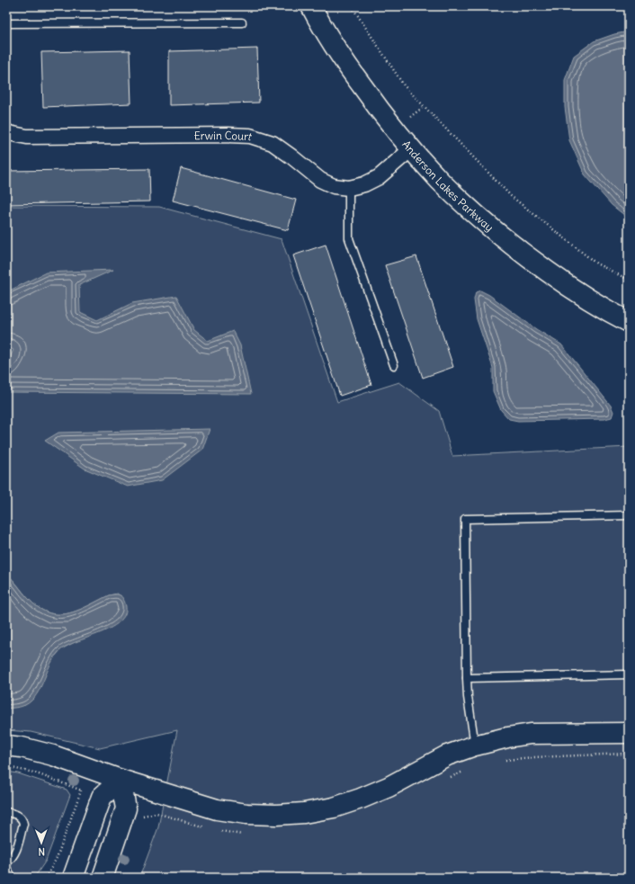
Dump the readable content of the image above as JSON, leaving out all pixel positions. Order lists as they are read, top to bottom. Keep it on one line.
{"streets":{"street":["Erwin Court","Anderson Lakes Parkway"]},"crossings":[["Erwin Court","Anderson Lakes Parkway"]],"north":"bottom"}
